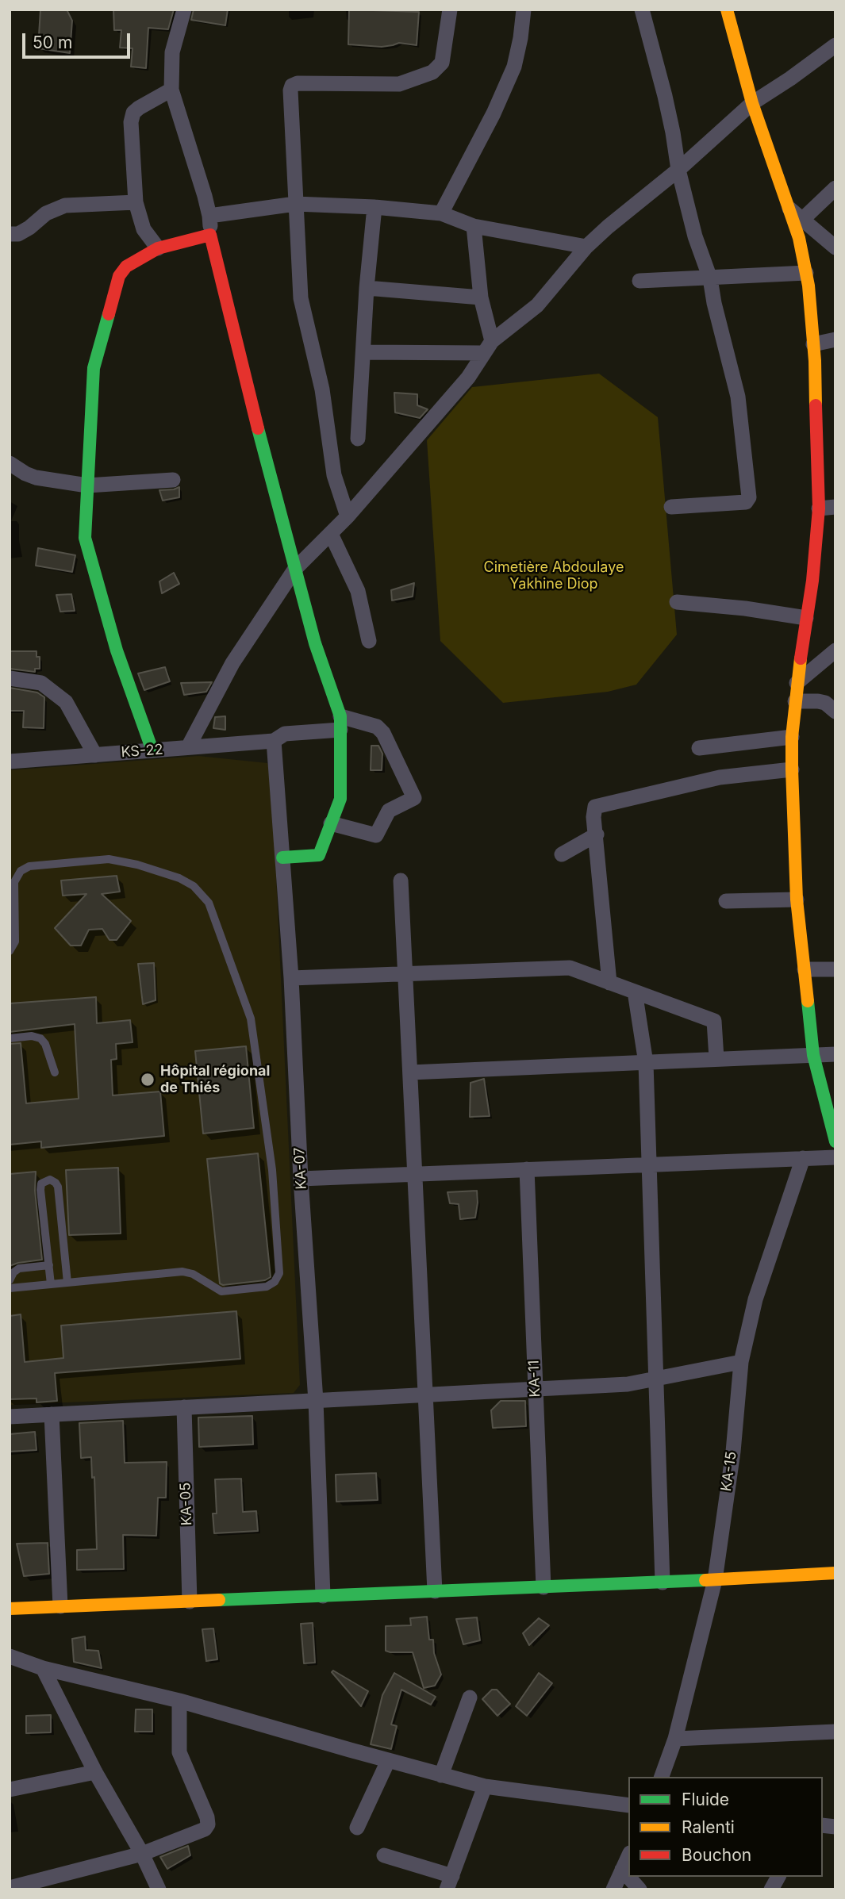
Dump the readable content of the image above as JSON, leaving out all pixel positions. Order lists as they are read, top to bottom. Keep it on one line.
{"streets":{"street":["KS-22","KA-07","KA-11","KA-15","KA-05"]},"crossings":[["KS-22","KA-07"]],"parks":["Cimetière Abdoulaye Yakhine Diop"],"places":["Hôpital régional de Thiés"],"legend":["Fluide","Ralenti","Bouchon"],"scale_bar":"50 m"}
